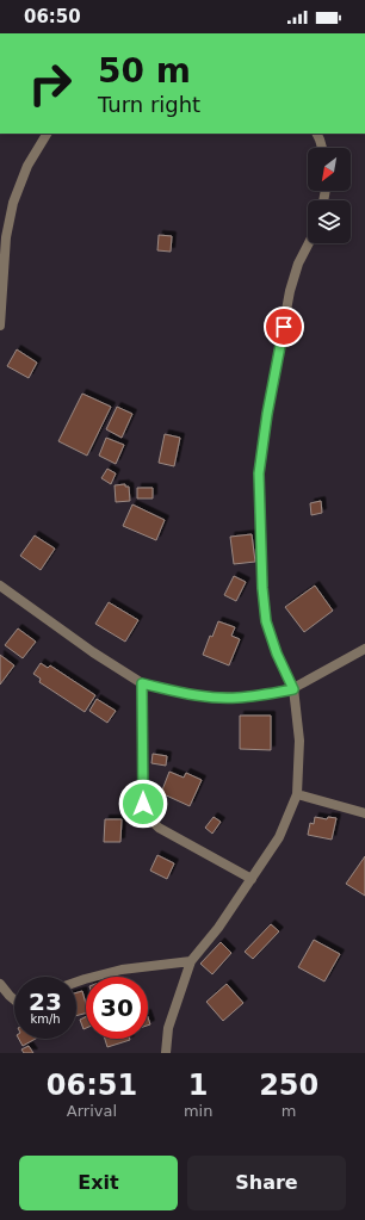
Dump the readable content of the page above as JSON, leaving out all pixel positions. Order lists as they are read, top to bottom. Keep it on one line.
{"north":"bottom left","page":{"status":"06:50","turn":["50 m","Turn right"],"speed":"23 km/h","limit":"30","eta":["06:51","Arrival","1","min","250","m"],"buttons":["Exit","Share"]}}
